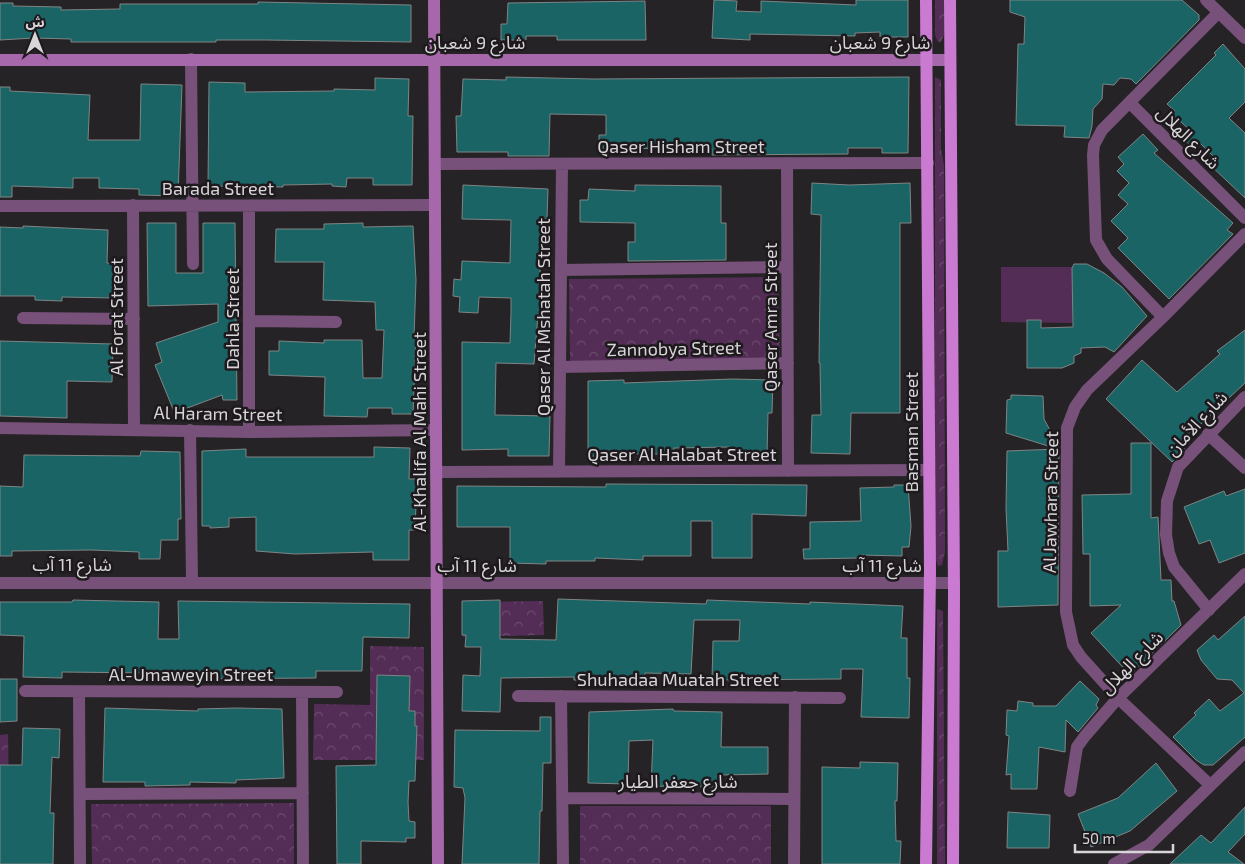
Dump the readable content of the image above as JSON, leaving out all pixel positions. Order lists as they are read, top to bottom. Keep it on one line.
{"streets":{"main road":["Basman Street"],"street":["شارع 9 شعبان","شارع الهلال","Qaser Hisham Street","Barada Street","Al Forat Street","Qaser Al Mshatah Street","Qaser Amra Street","Dahla Street","Zannobya Street","Al Haram Street","شارع الأمان","Al-Khalifa Al Mahi Street","Qaser Al Halabat Street","Al Jawhara Street","شارع 11 آب","Al-Umaweyin Street","Shuhadaa Muatah Street","شارع جعفر الطيار"]},"crossings":[["شارع 9 شعبان","Al-Khalifa Al Mahi Street"],["شارع 9 شعبان","Basman Street"],["شارع الهلال","شارع الأمان"],["شارع الهلال","Al Jawhara Street"],["Qaser Hisham Street","Qaser Al Mshatah Street"],["Qaser Hisham Street","Qaser Amra Street"],["Qaser Hisham Street","Al-Khalifa Al Mahi Street"],["Qaser Hisham Street","Basman Street"],["Barada Street","Al Forat Street"],["Barada Street","Dahla Street"],["Barada Street","Al-Khalifa Al Mahi Street"],["Al Forat Street","Al Haram Street"],["Qaser Al Mshatah Street","Zannobya Street"],["Qaser Al Mshatah Street","Qaser Al Halabat Street"],["Qaser Amra Street","Zannobya Street"],["Qaser Amra Street","Qaser Al Halabat Street"],["Dahla Street","Al Haram Street"],["Al Haram Street","Al-Khalifa Al Mahi Street"],["Al-Khalifa Al Mahi Street","Qaser Al Halabat Street"],["Al-Khalifa Al Mahi Street","شارع 11 آب"],["Basman Street","Qaser Al Halabat Street"],["Basman Street","شارع 11 آب"],["Shuhadaa Muatah Street","شارع جعفر الطيار"]],"scale_bar":"50 m","north":"top"}
